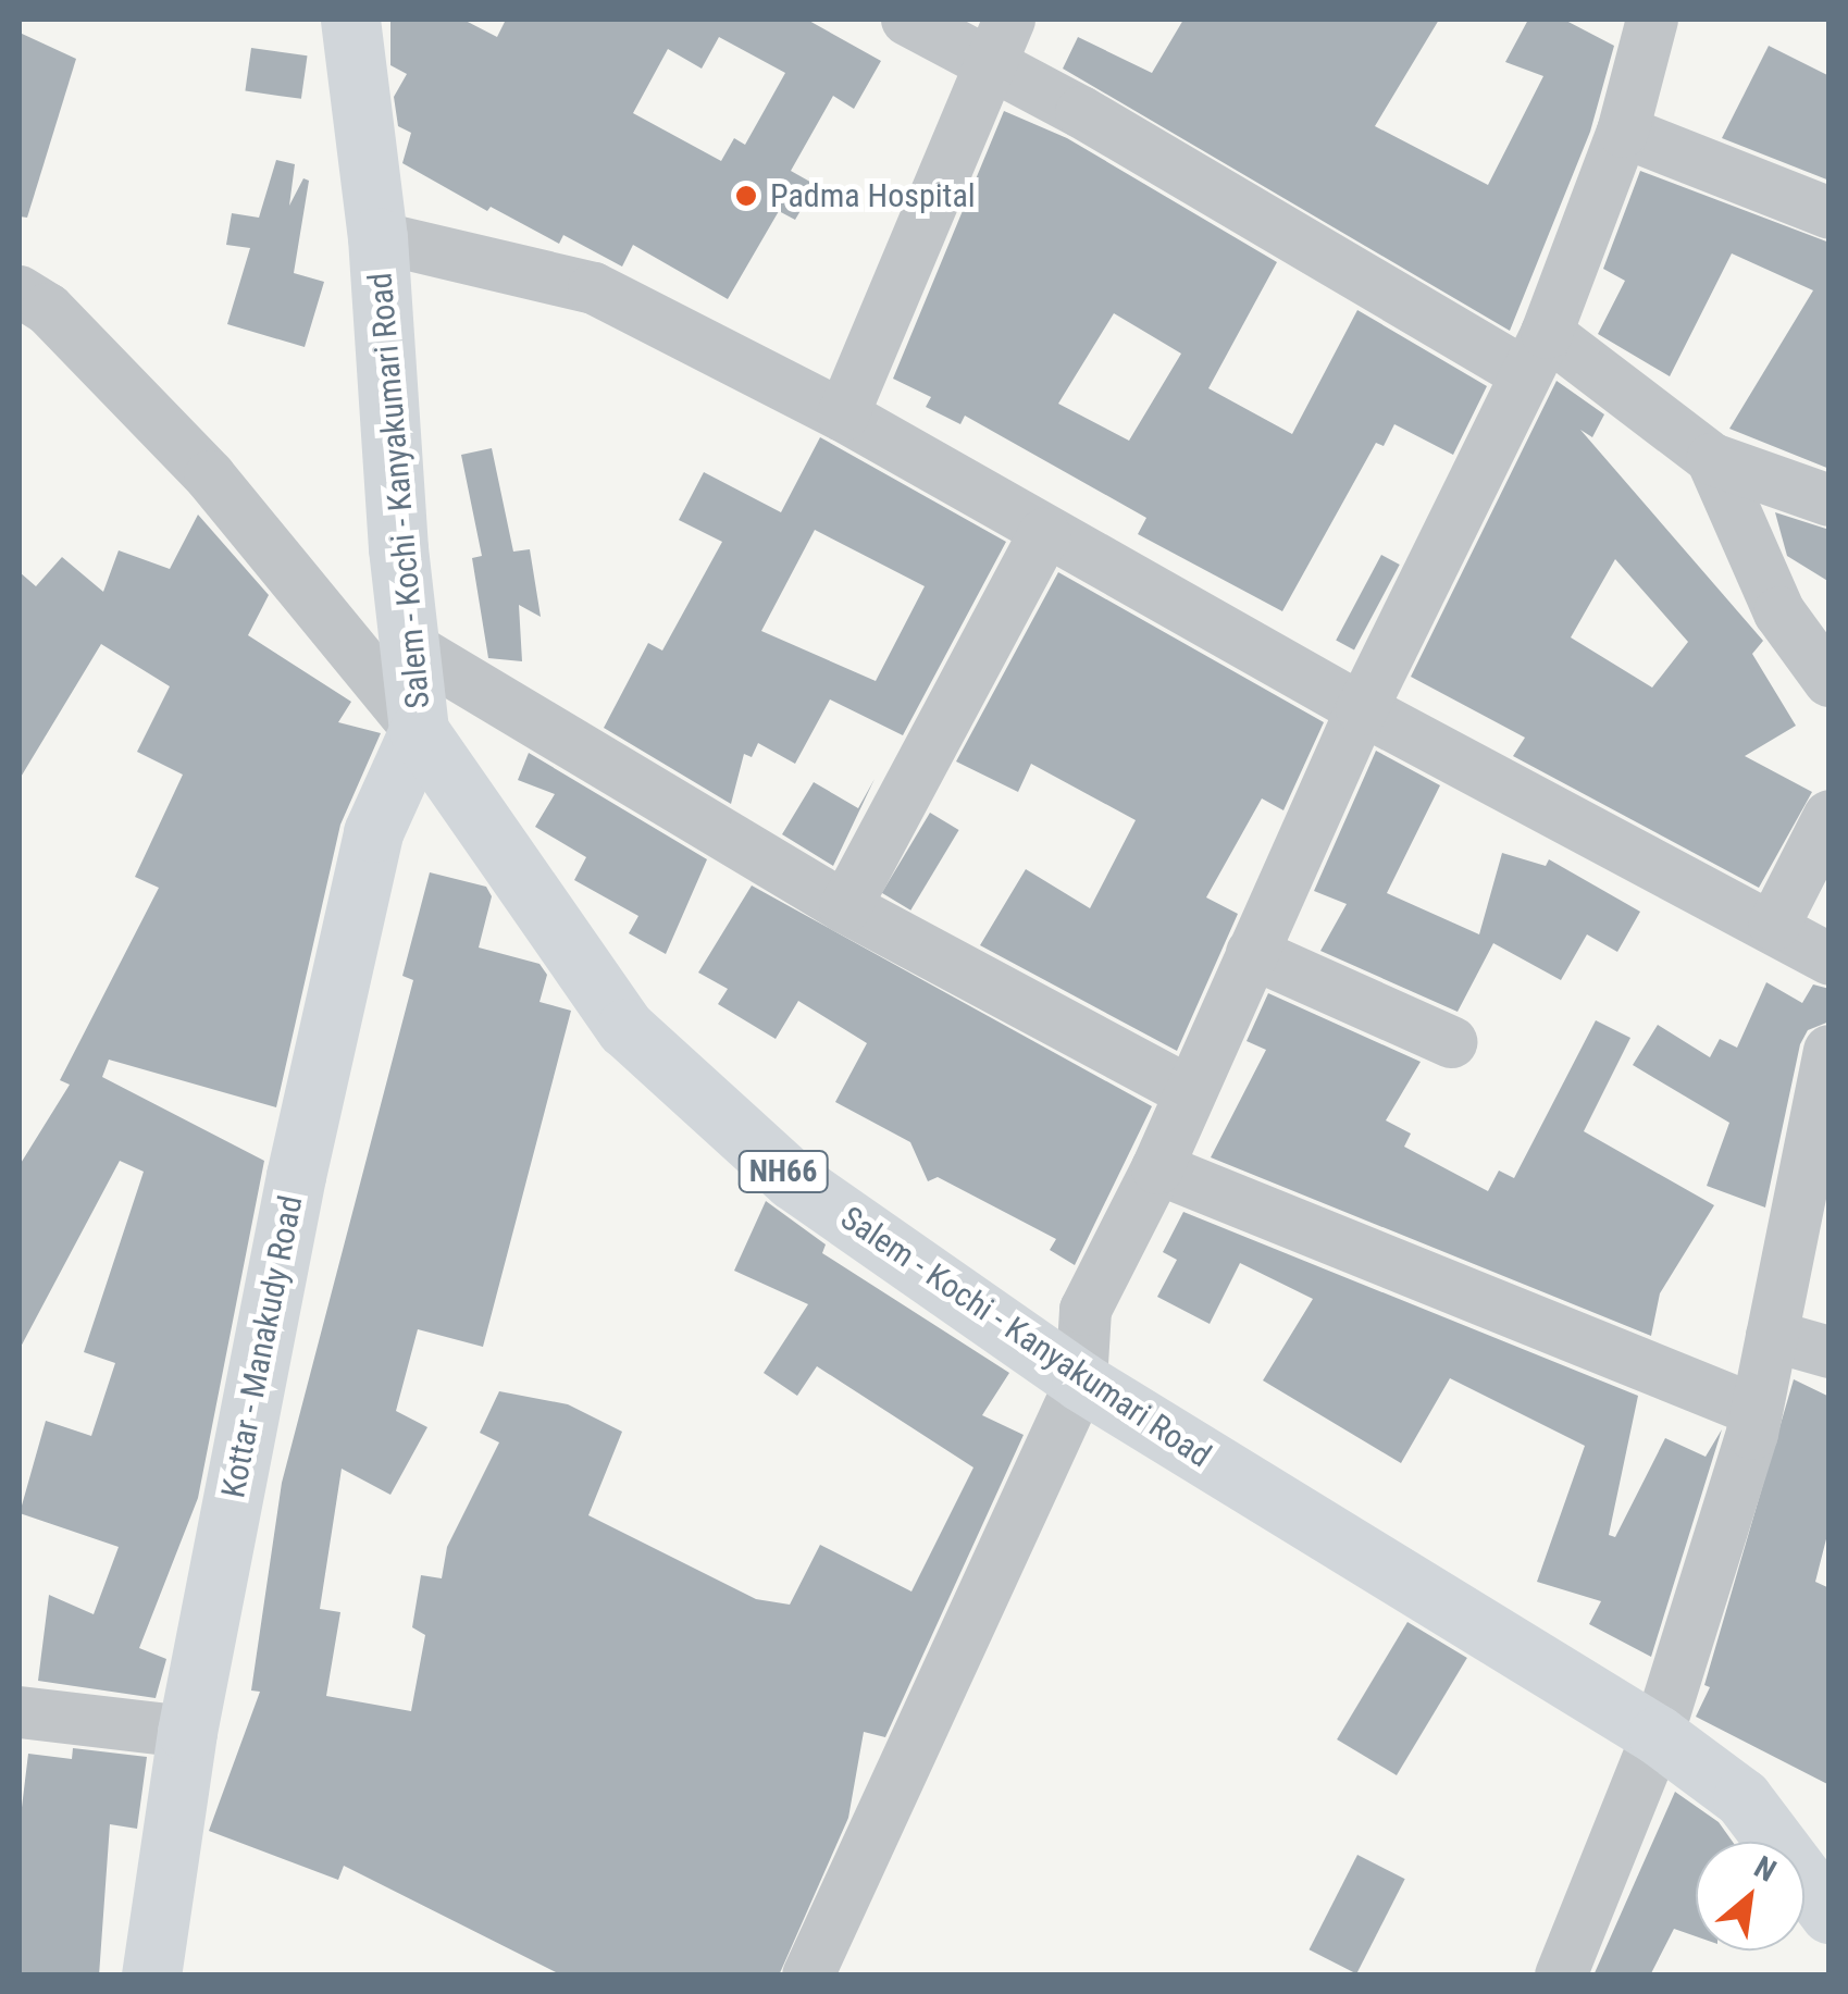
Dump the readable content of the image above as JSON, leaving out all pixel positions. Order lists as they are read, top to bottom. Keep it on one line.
{"streets":{"main road":["Salem - Kochi - Kanyakumari Road","NH66","Kottar - Manakudy Road"]},"crossings":[["Salem - Kochi - Kanyakumari Road","Kottar - Manakudy Road"]],"places":["Padma Hospital"],"north":"top right"}
